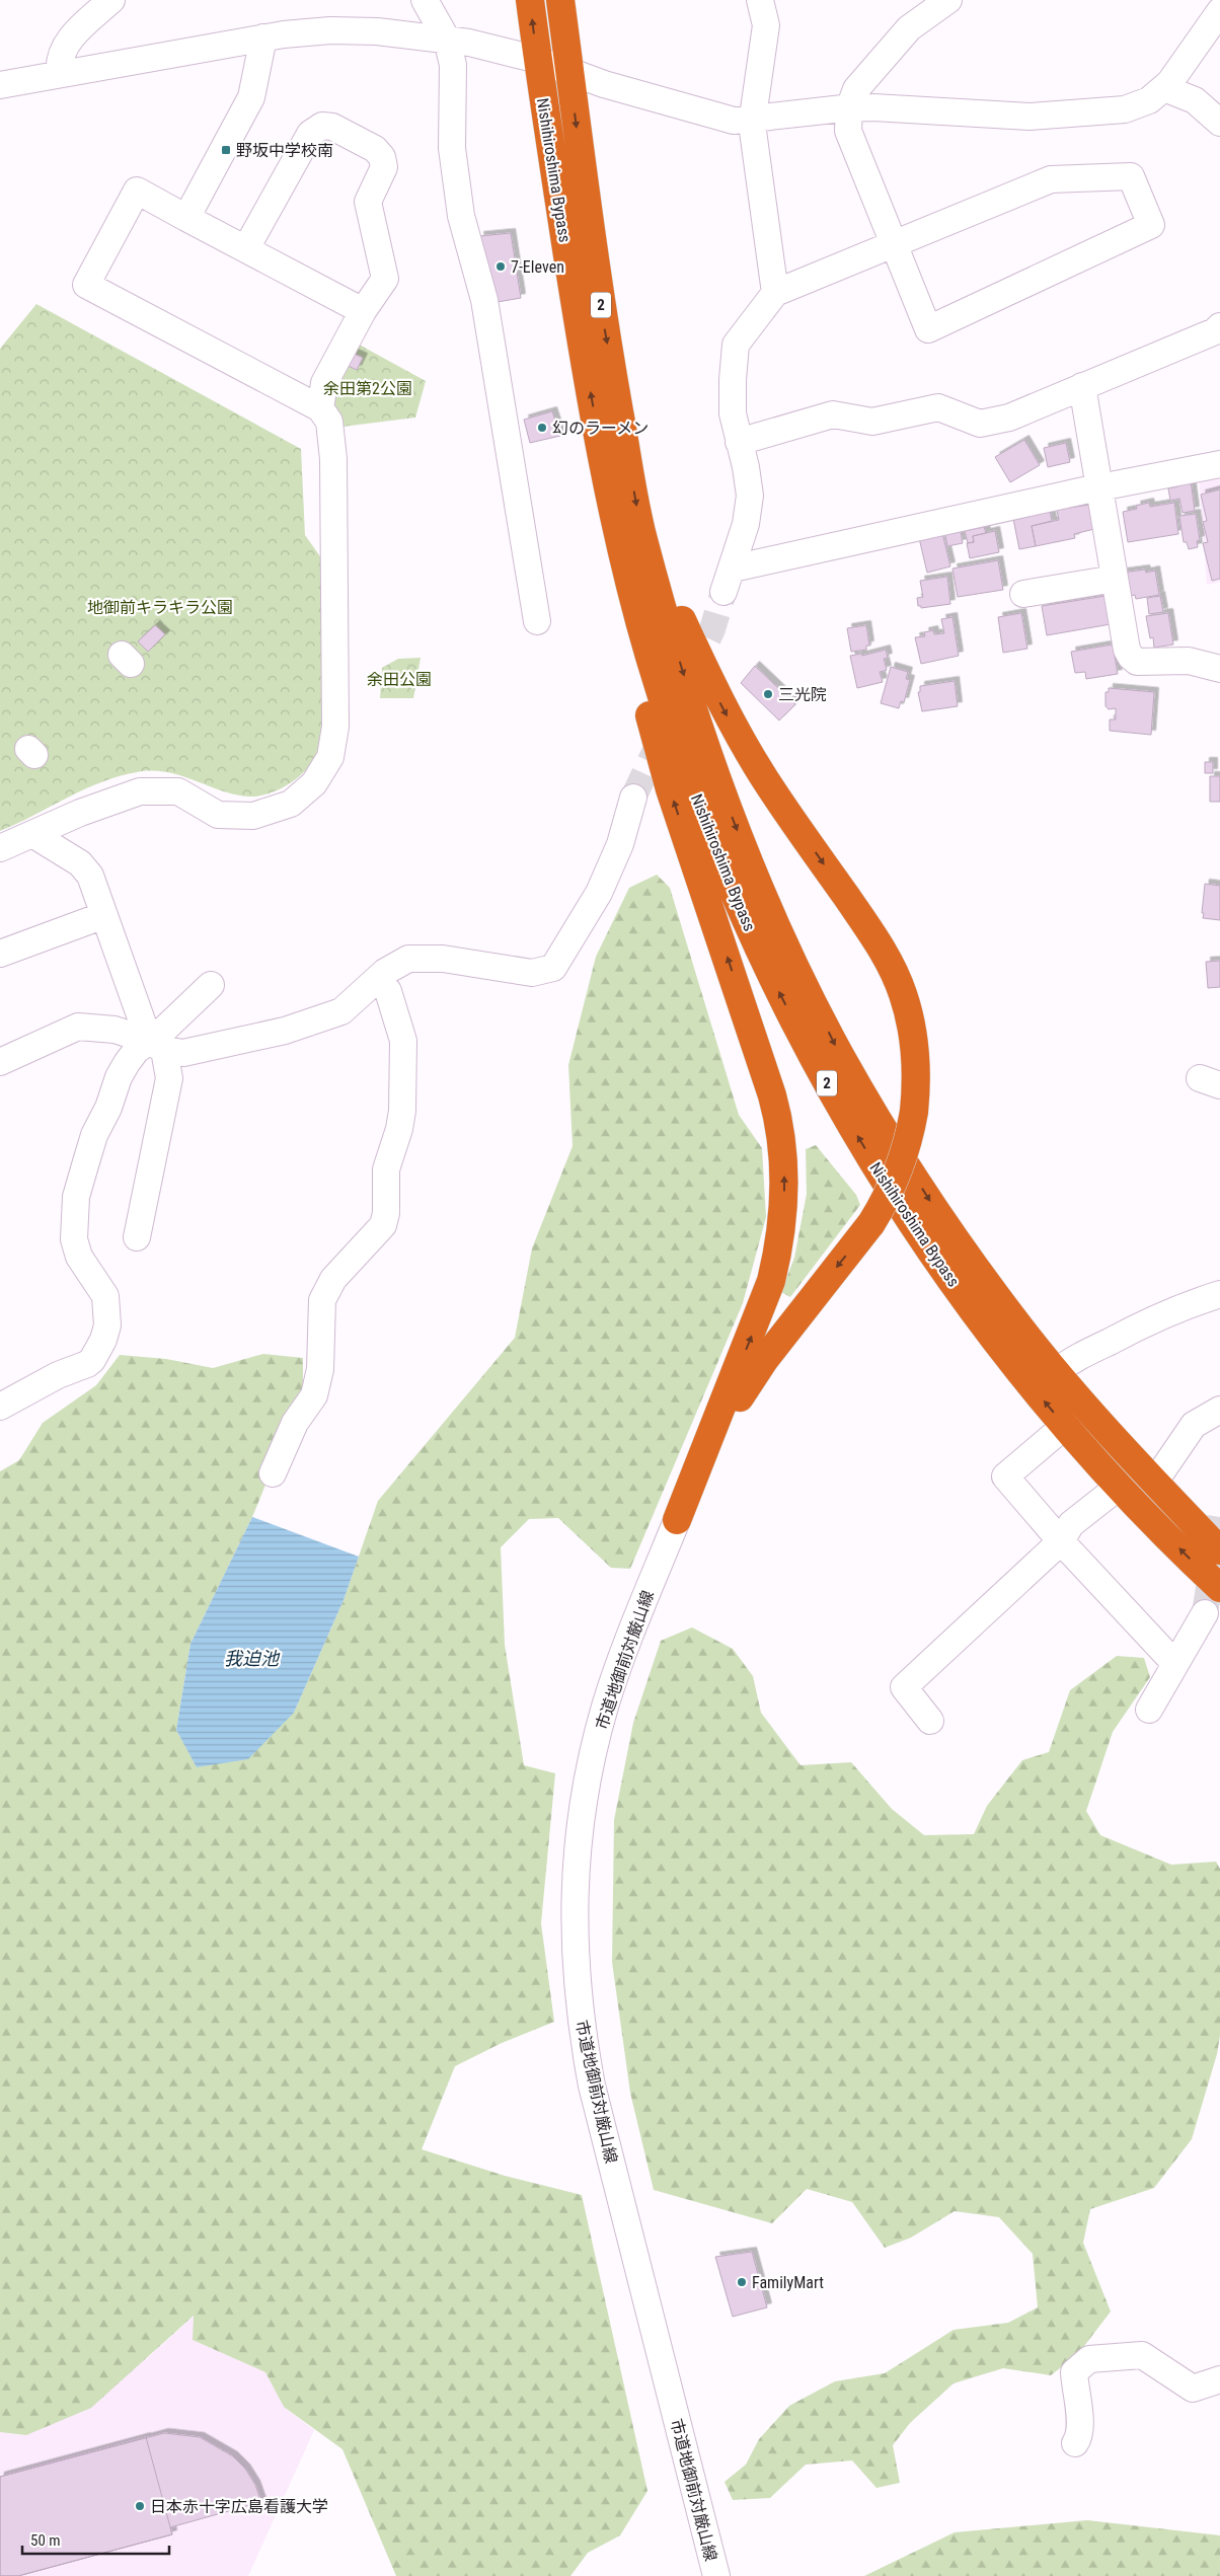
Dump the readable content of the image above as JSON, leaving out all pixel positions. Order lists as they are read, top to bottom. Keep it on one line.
{"streets":{"highway":["Nishihiroshima Bypass","2"],"street":["市道地御前対厳山線"]},"water":["我迫池"],"parks":["余田第2公園","地御前キラキラ公園","余田公園"],"places":{"transit":["野坂中学校南"],"other":["7-Eleven","幻のラーメン","三光院","FamilyMart","日本赤十字広島看護大学"]},"scale_bar":"50 m"}
